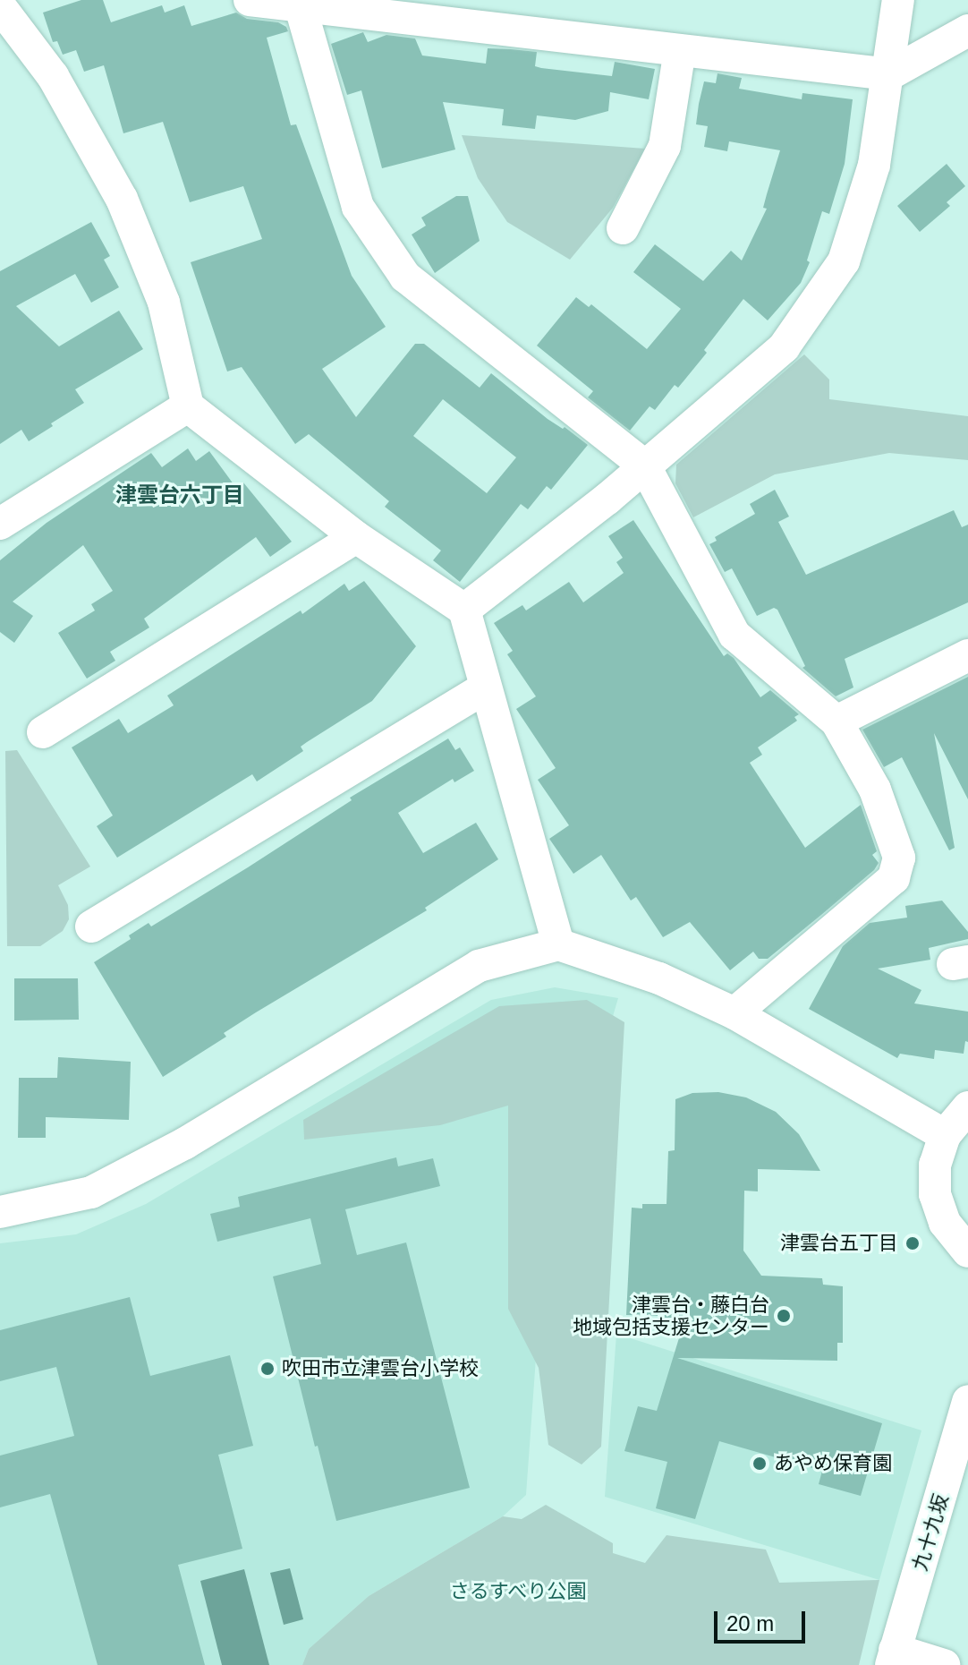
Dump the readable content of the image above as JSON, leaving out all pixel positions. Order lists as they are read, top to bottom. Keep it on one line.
{"streets":{"street":["九十九坂"]},"districts":["津雲台六丁目"],"parks":["さるすべり公園"],"places":["津雲台五丁目","津雲台・藤白台 地域包括支援センター","吹田市立津雲台小学校","あやめ保育園"],"scale_bar":"20 m"}
